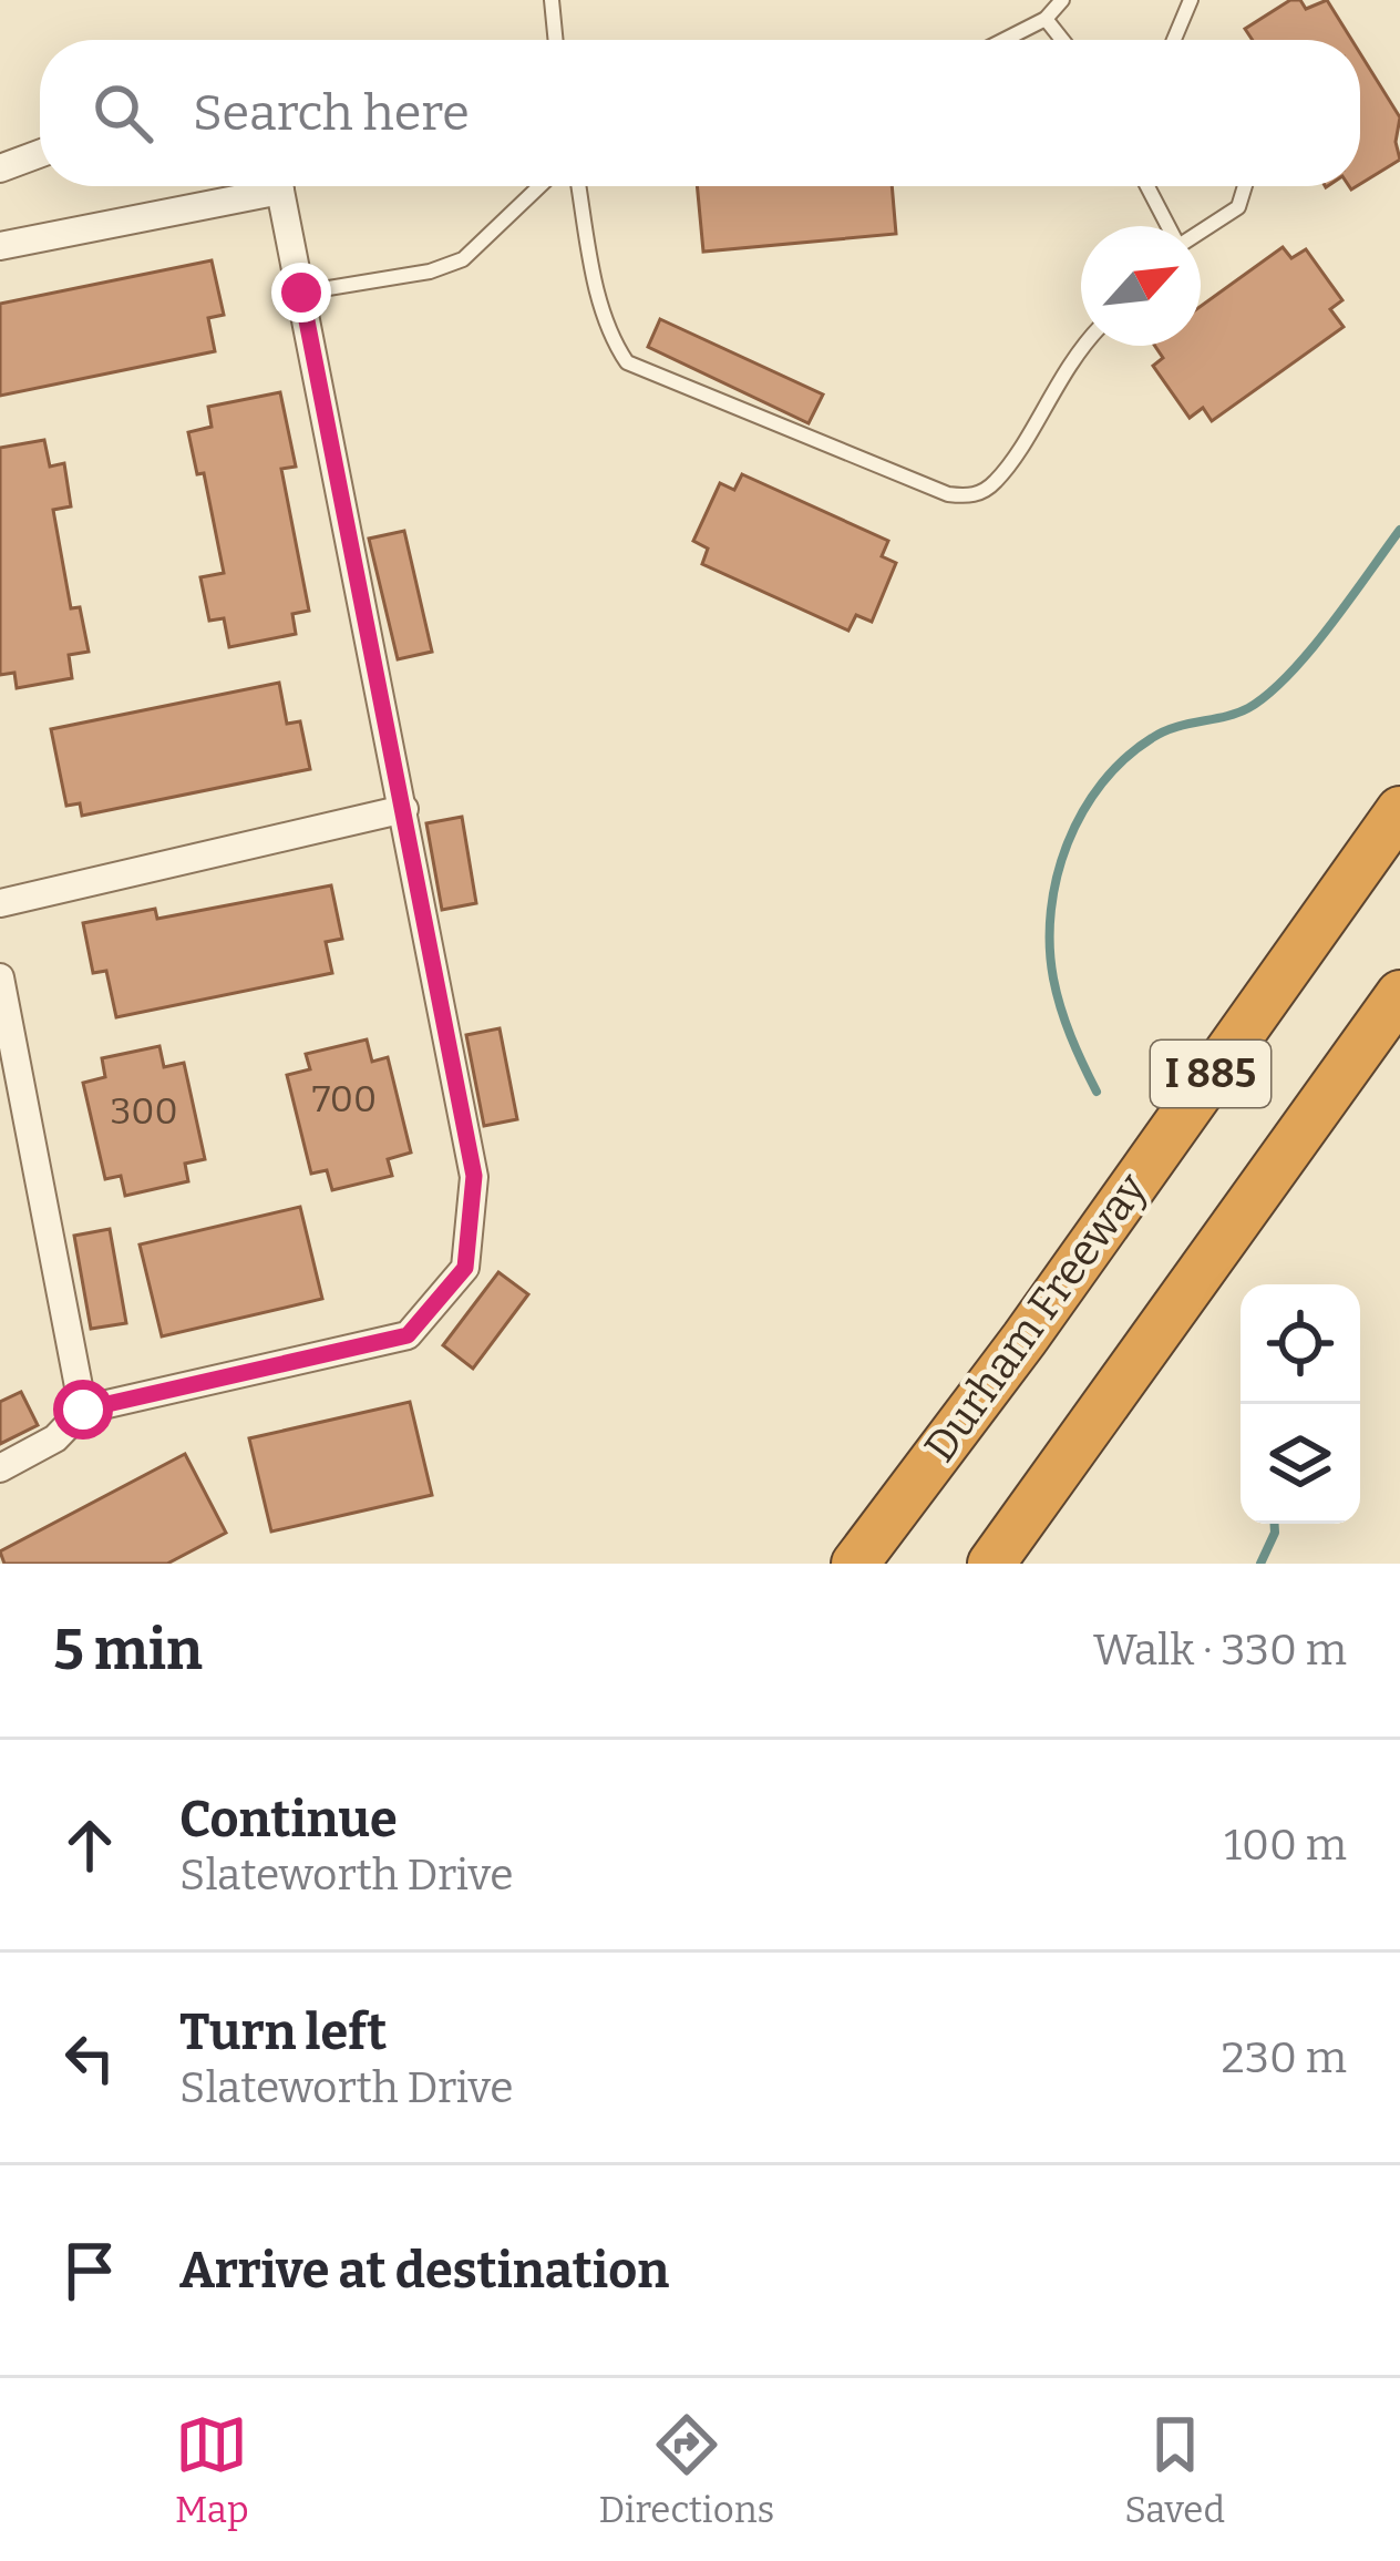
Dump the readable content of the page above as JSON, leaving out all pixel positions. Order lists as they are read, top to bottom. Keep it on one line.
{"streets":{"highway":["I 885","Durham Freeway"]},"house_numbers":["700","300"],"north":"top right","page":{"search":"Search here","heading":["5 min","Walk · 330 m"],"list":[["Continue","Slateworth Drive","100 m"],["Turn left","Slateworth Drive","230 m"],"Arrive at destination"],"nav":["Map","Directions","Saved"]}}
